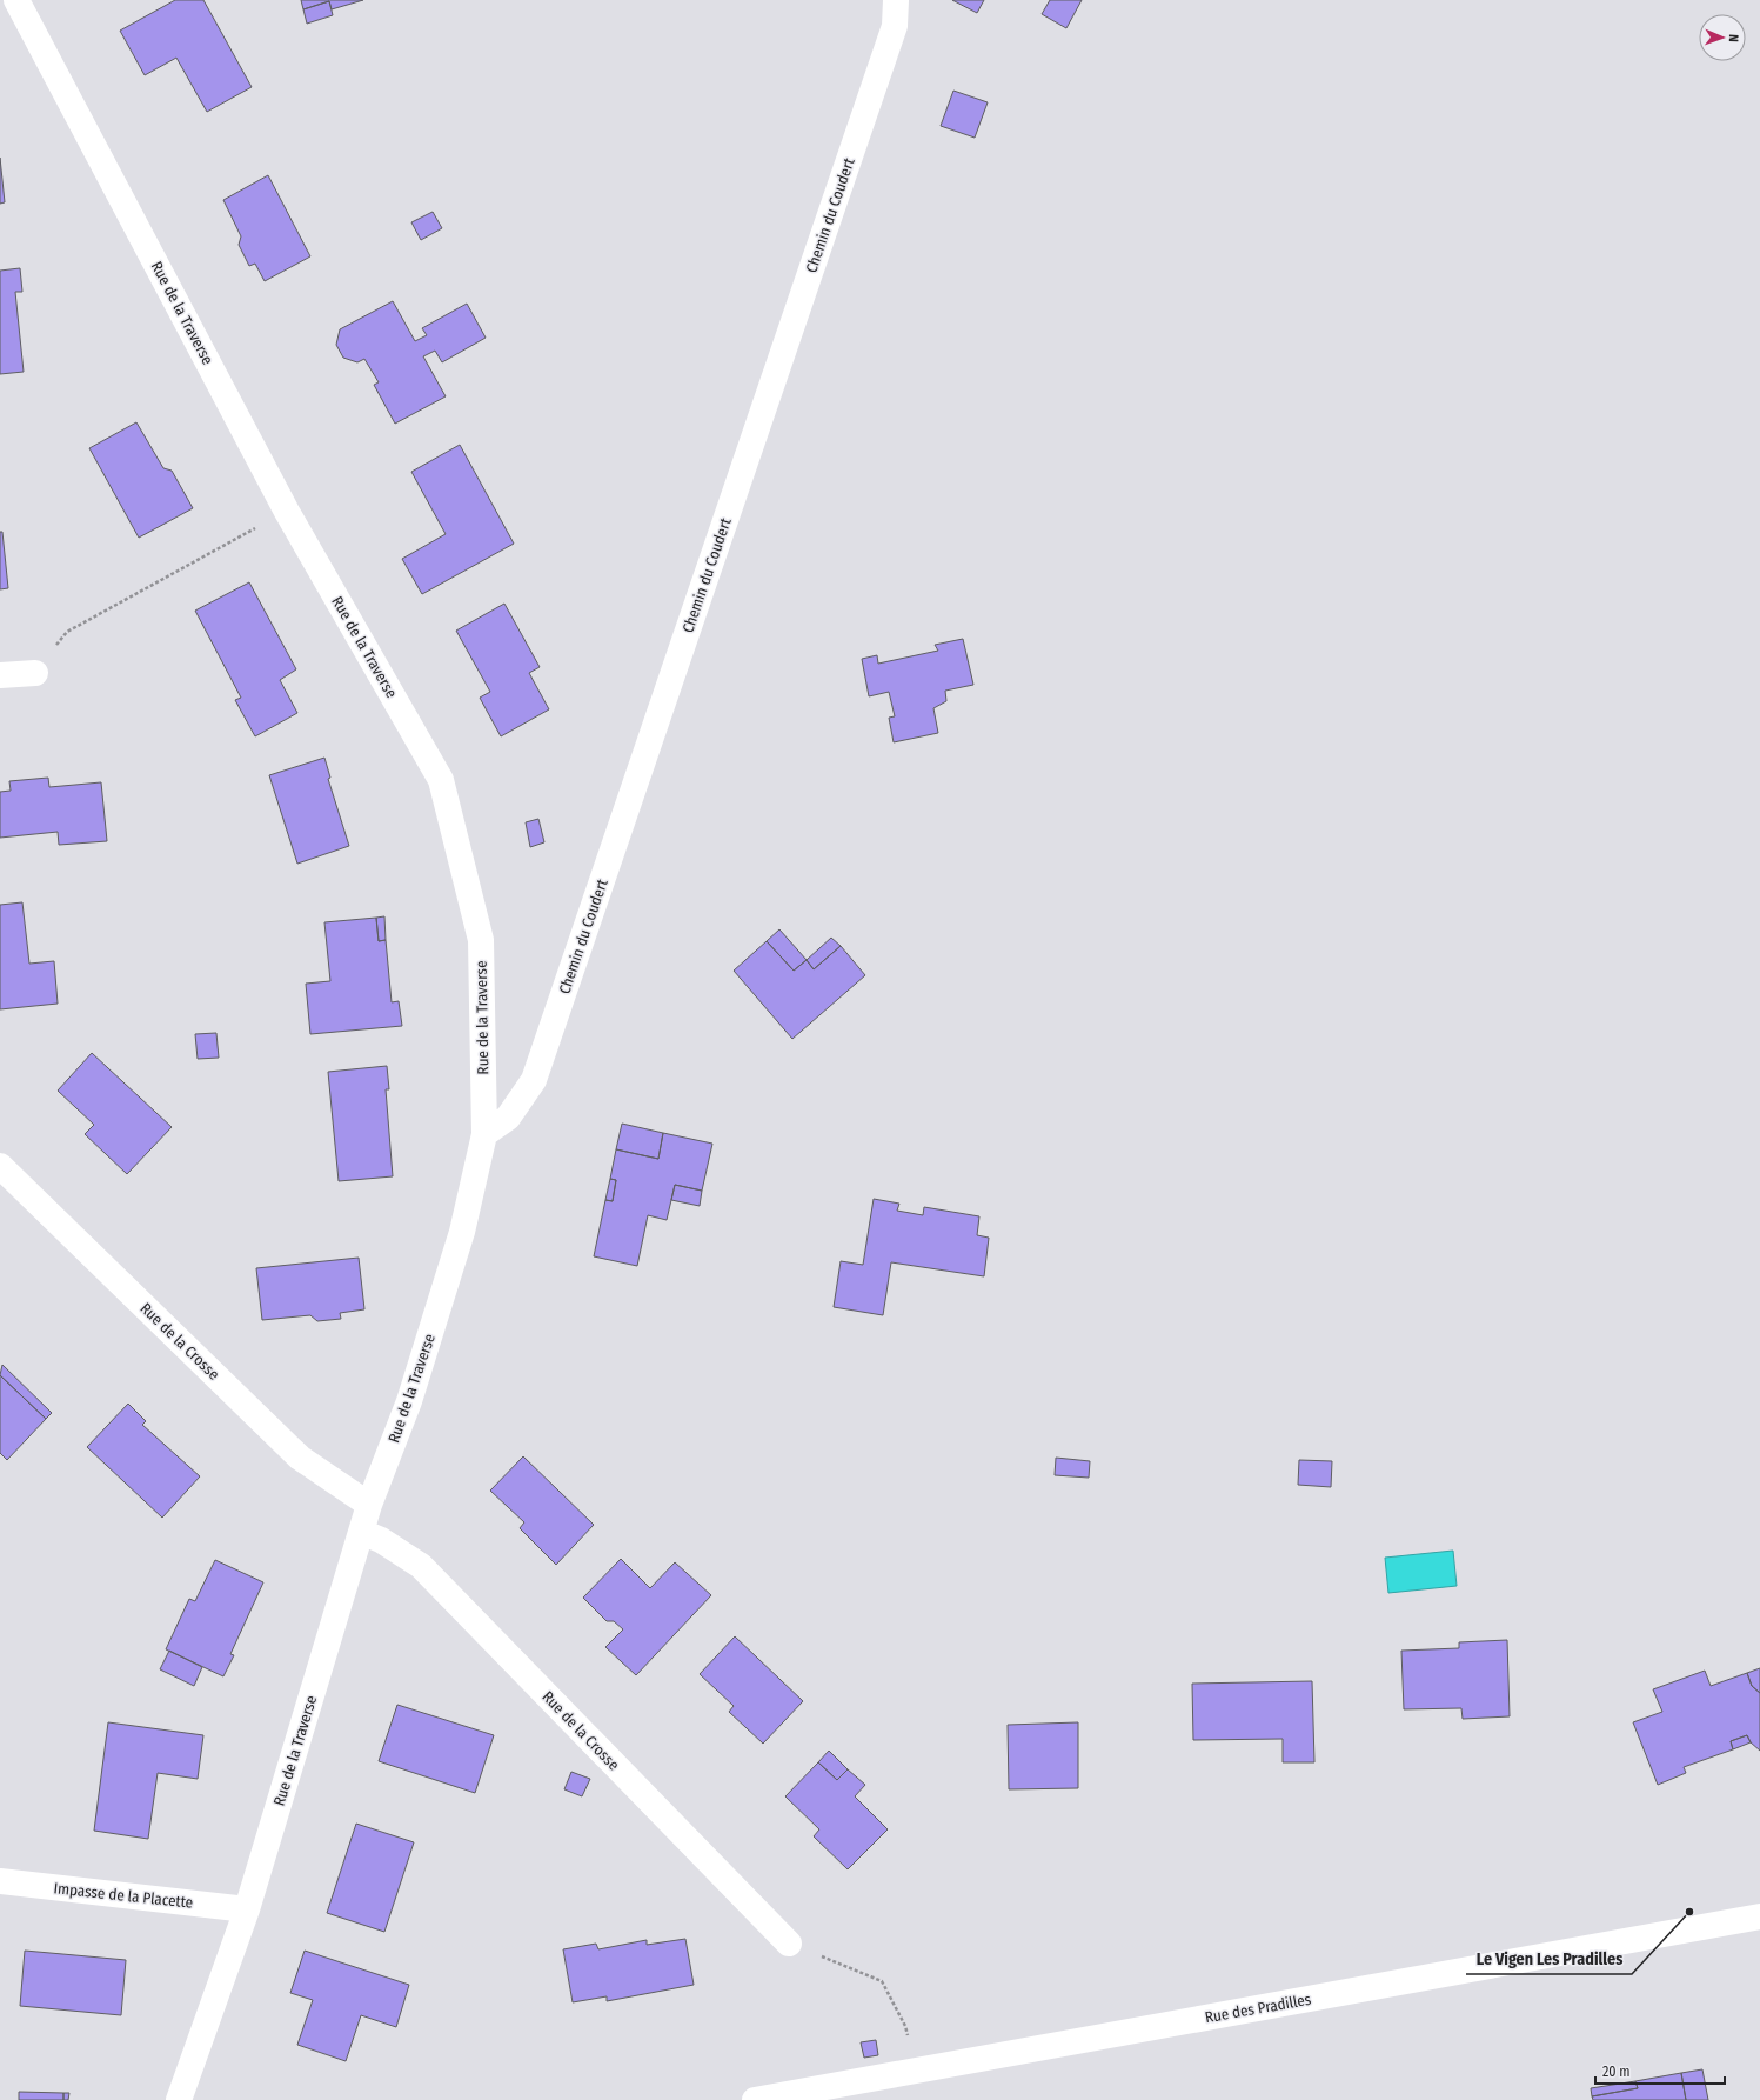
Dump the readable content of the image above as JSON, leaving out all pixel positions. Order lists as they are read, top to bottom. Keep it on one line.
{"streets":{"street":["Chemin du Coudert","Rue de la Traverse","Rue de la Crosse","Impasse de la Placette","Rue des Pradilles"]},"crossings":[["Chemin du Coudert","Rue de la Traverse"],["Rue de la Traverse","Rue de la Crosse"],["Rue de la Traverse","Impasse de la Placette"]],"places":["Le Vigen Les Pradilles"],"scale_bar":"20 m","north":"right"}
